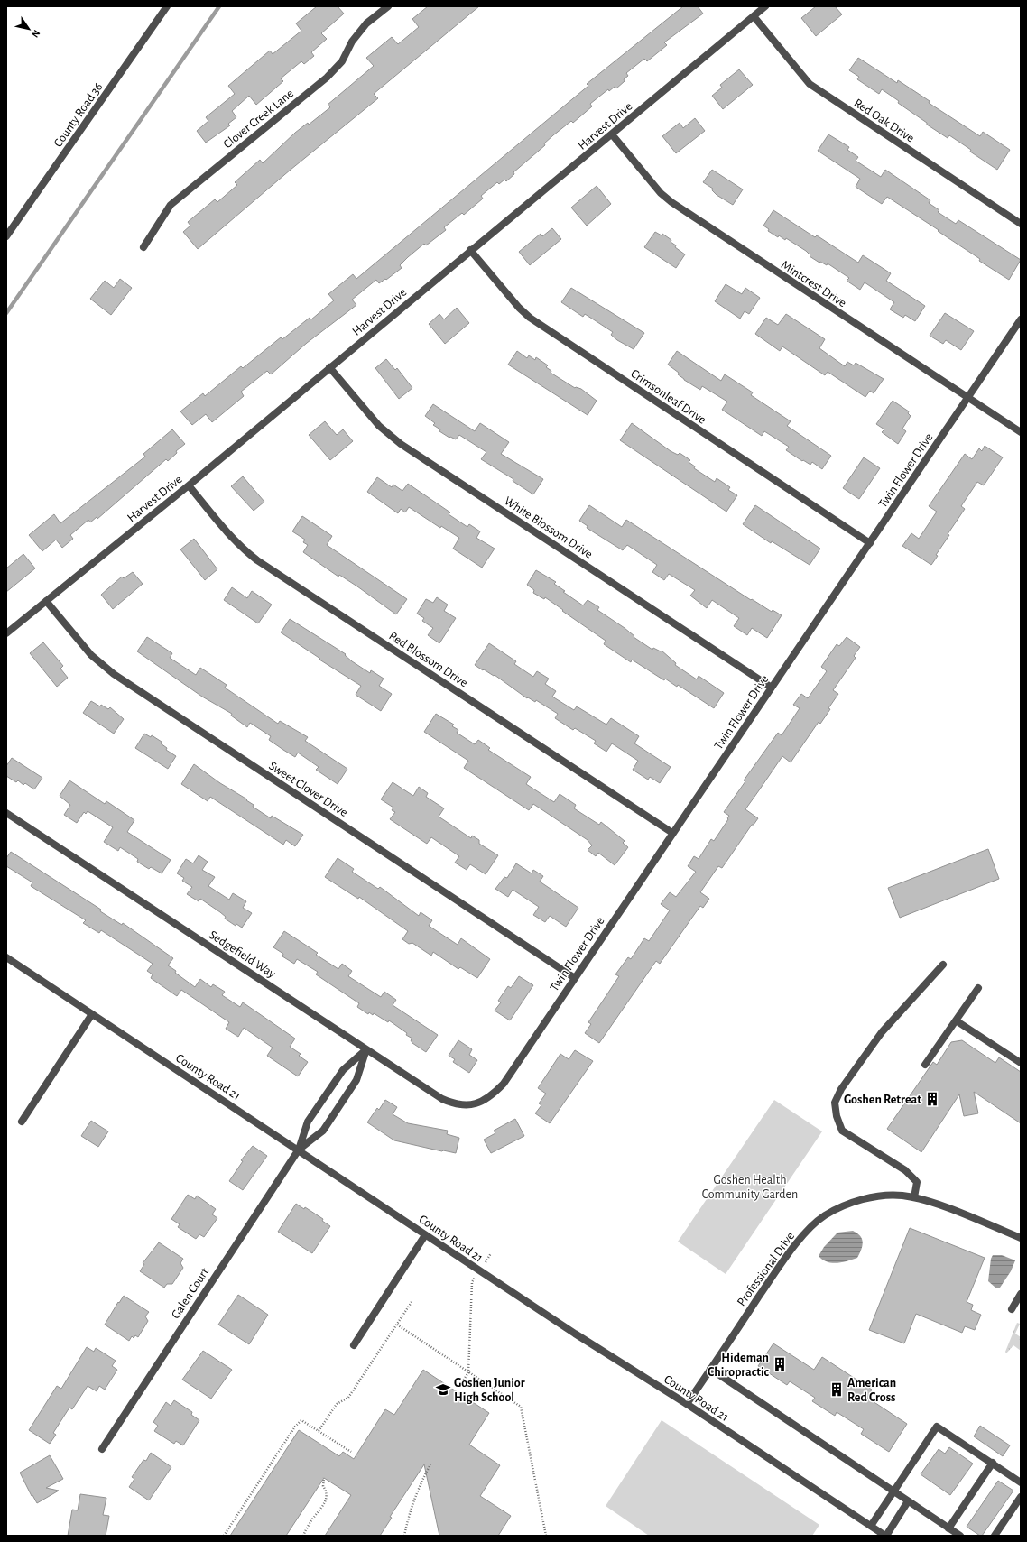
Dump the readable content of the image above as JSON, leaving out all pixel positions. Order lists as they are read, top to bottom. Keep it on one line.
{"streets":{"street":["County Road 36","Clover Creek Lane","Red Oak Drive","Harvest Drive","Mintcrest Drive","Crimsonleaf Drive","Twin Flower Drive","White Blossom Drive","Red Blossom Drive","Sweet Clover Drive","Sedgefield Way","County Road 21","Professional Drive","Galen Court"]},"crossings":[["Red Oak Drive","Harvest Drive"],["Harvest Drive","Mintcrest Drive"],["Harvest Drive","Crimsonleaf Drive"],["Harvest Drive","White Blossom Drive"],["Harvest Drive","Red Blossom Drive"],["Harvest Drive","Sweet Clover Drive"],["Mintcrest Drive","Twin Flower Drive"],["Crimsonleaf Drive","Twin Flower Drive"],["Twin Flower Drive","White Blossom Drive"],["Twin Flower Drive","Red Blossom Drive"],["Twin Flower Drive","Sweet Clover Drive"],["Twin Flower Drive","Sedgefield Way"],["County Road 21","Professional Drive"],["County Road 21","Galen Court"]],"parks":["Goshen Health Community Garden"],"places":{"building":["Goshen Retreat","Hideman Chiropractic","American Red Cross"],"school or university":["Goshen Junior High School"]},"north":"bottom right"}
